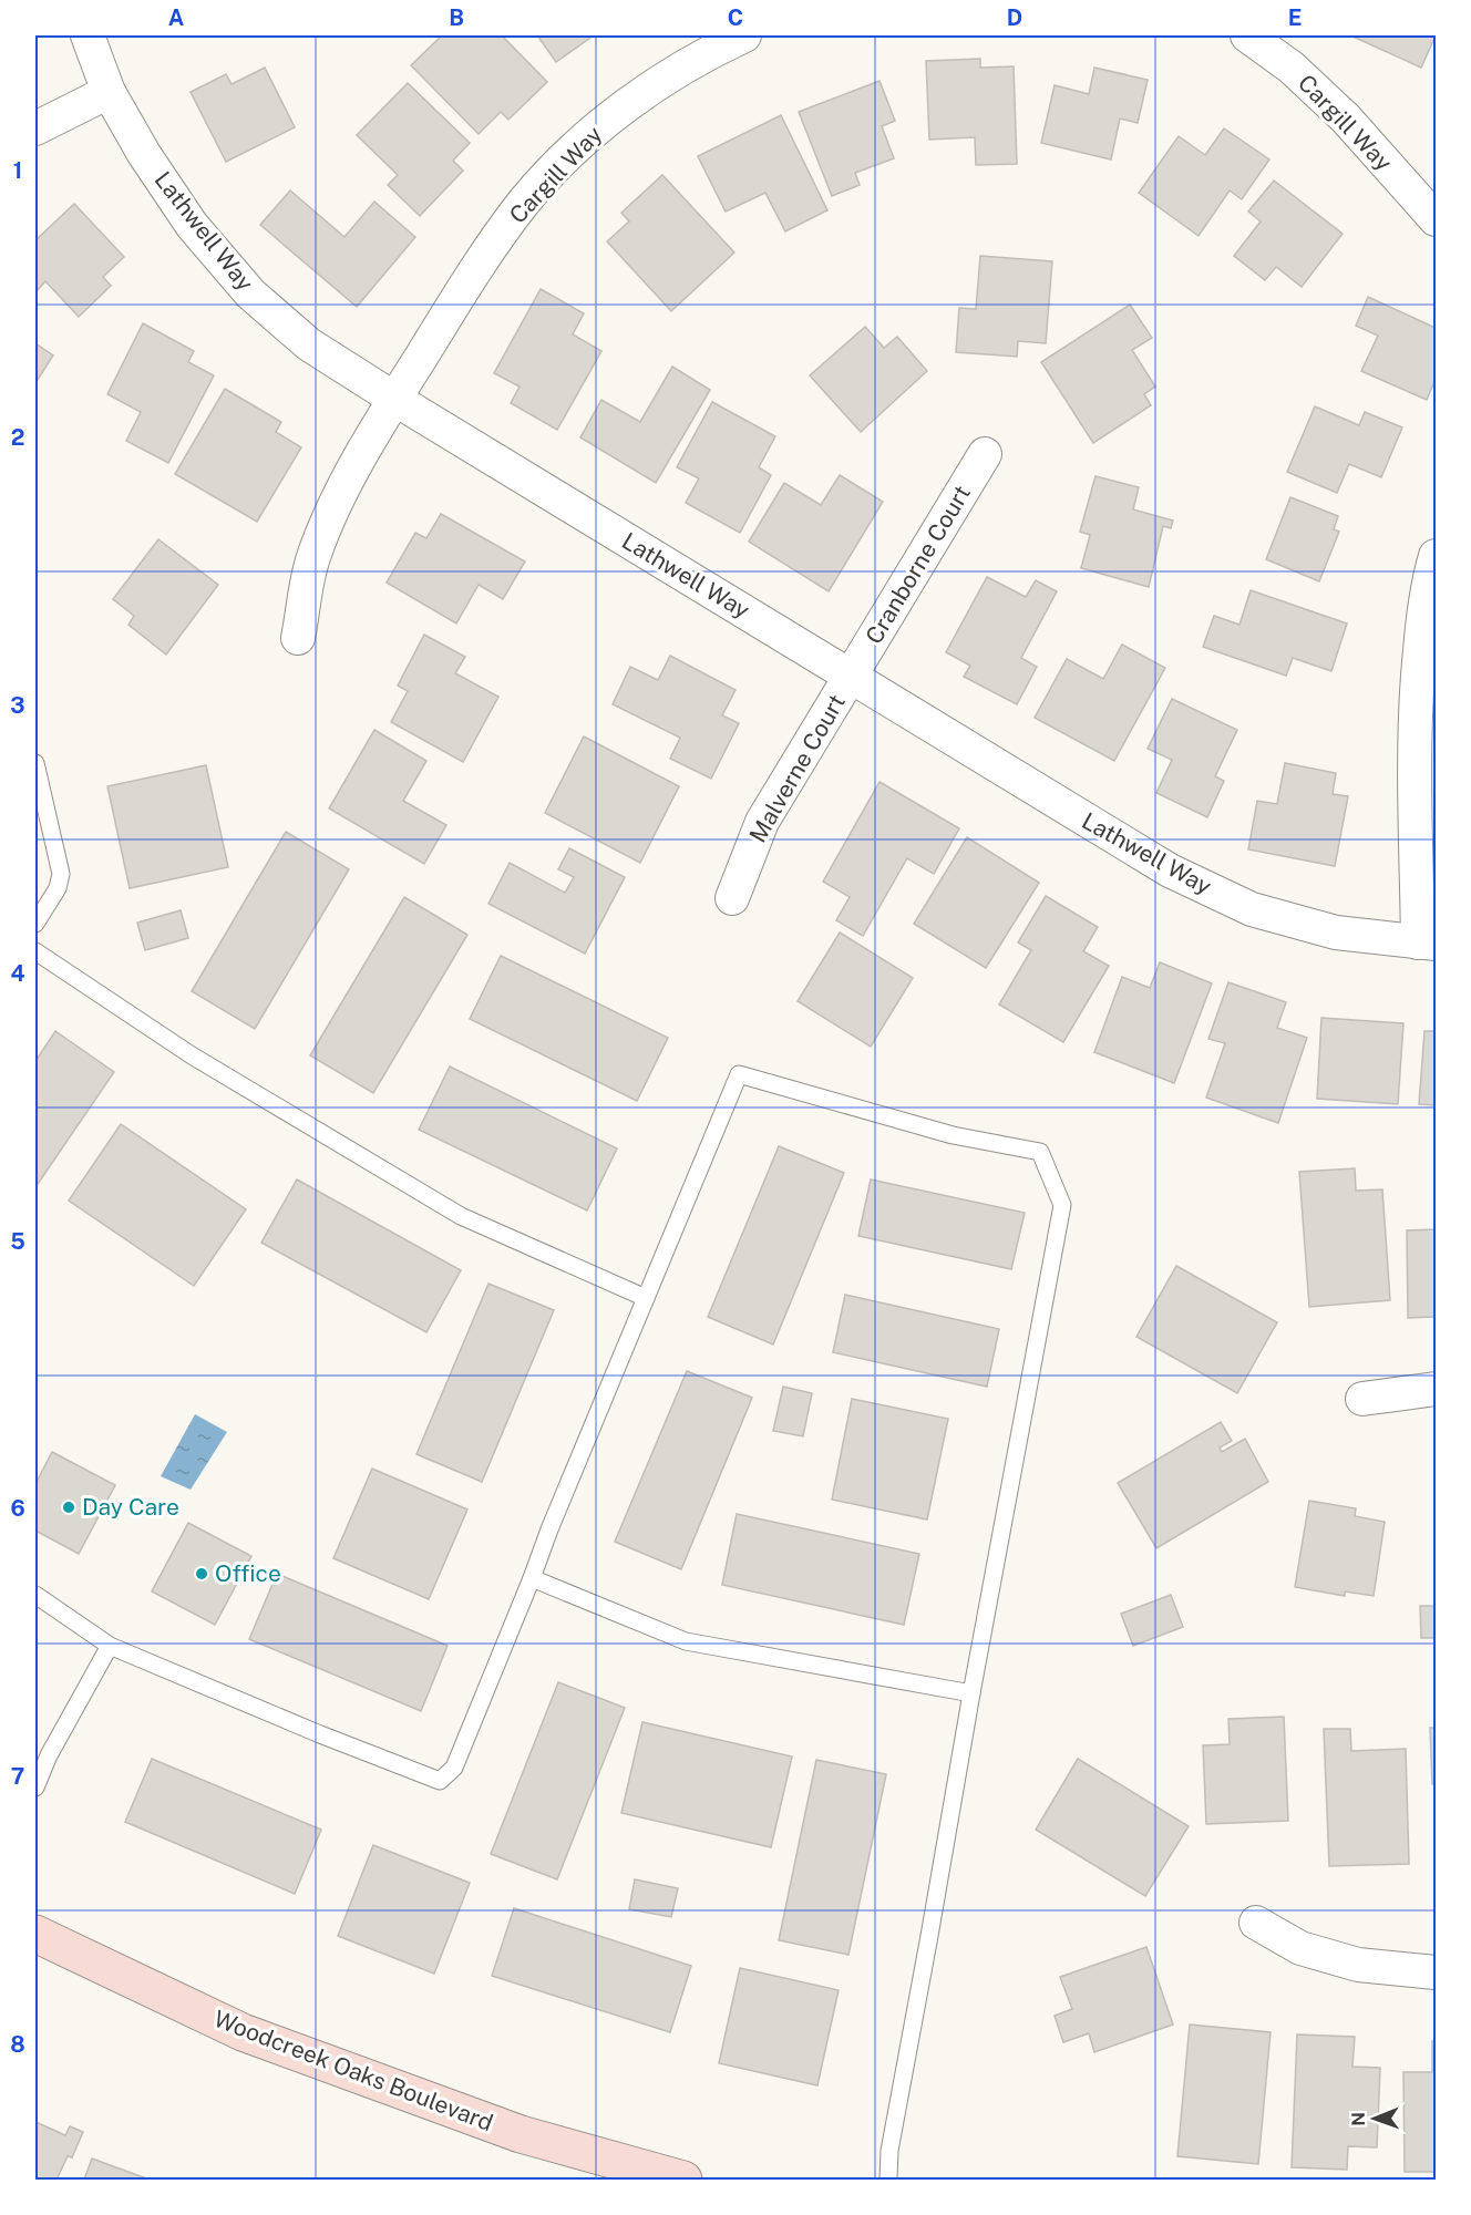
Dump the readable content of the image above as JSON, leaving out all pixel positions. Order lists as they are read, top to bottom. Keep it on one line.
{"streets":{"main road":["Woodcreek Oaks Boulevard"],"street":["Cargill Way","Lathwell Way","Cranborne Court","Malverne Court"]},"crossings":[["Cargill Way","Lathwell Way"],["Lathwell Way","Cranborne Court"],["Lathwell Way","Malverne Court"],["Cranborne Court","Malverne Court"]],"places":["Day Care","Office"],"north":"left","grid":{"columns":["A","B","C","D","E"],"rows":["1","2","3","4","5","6","7","8"]}}
